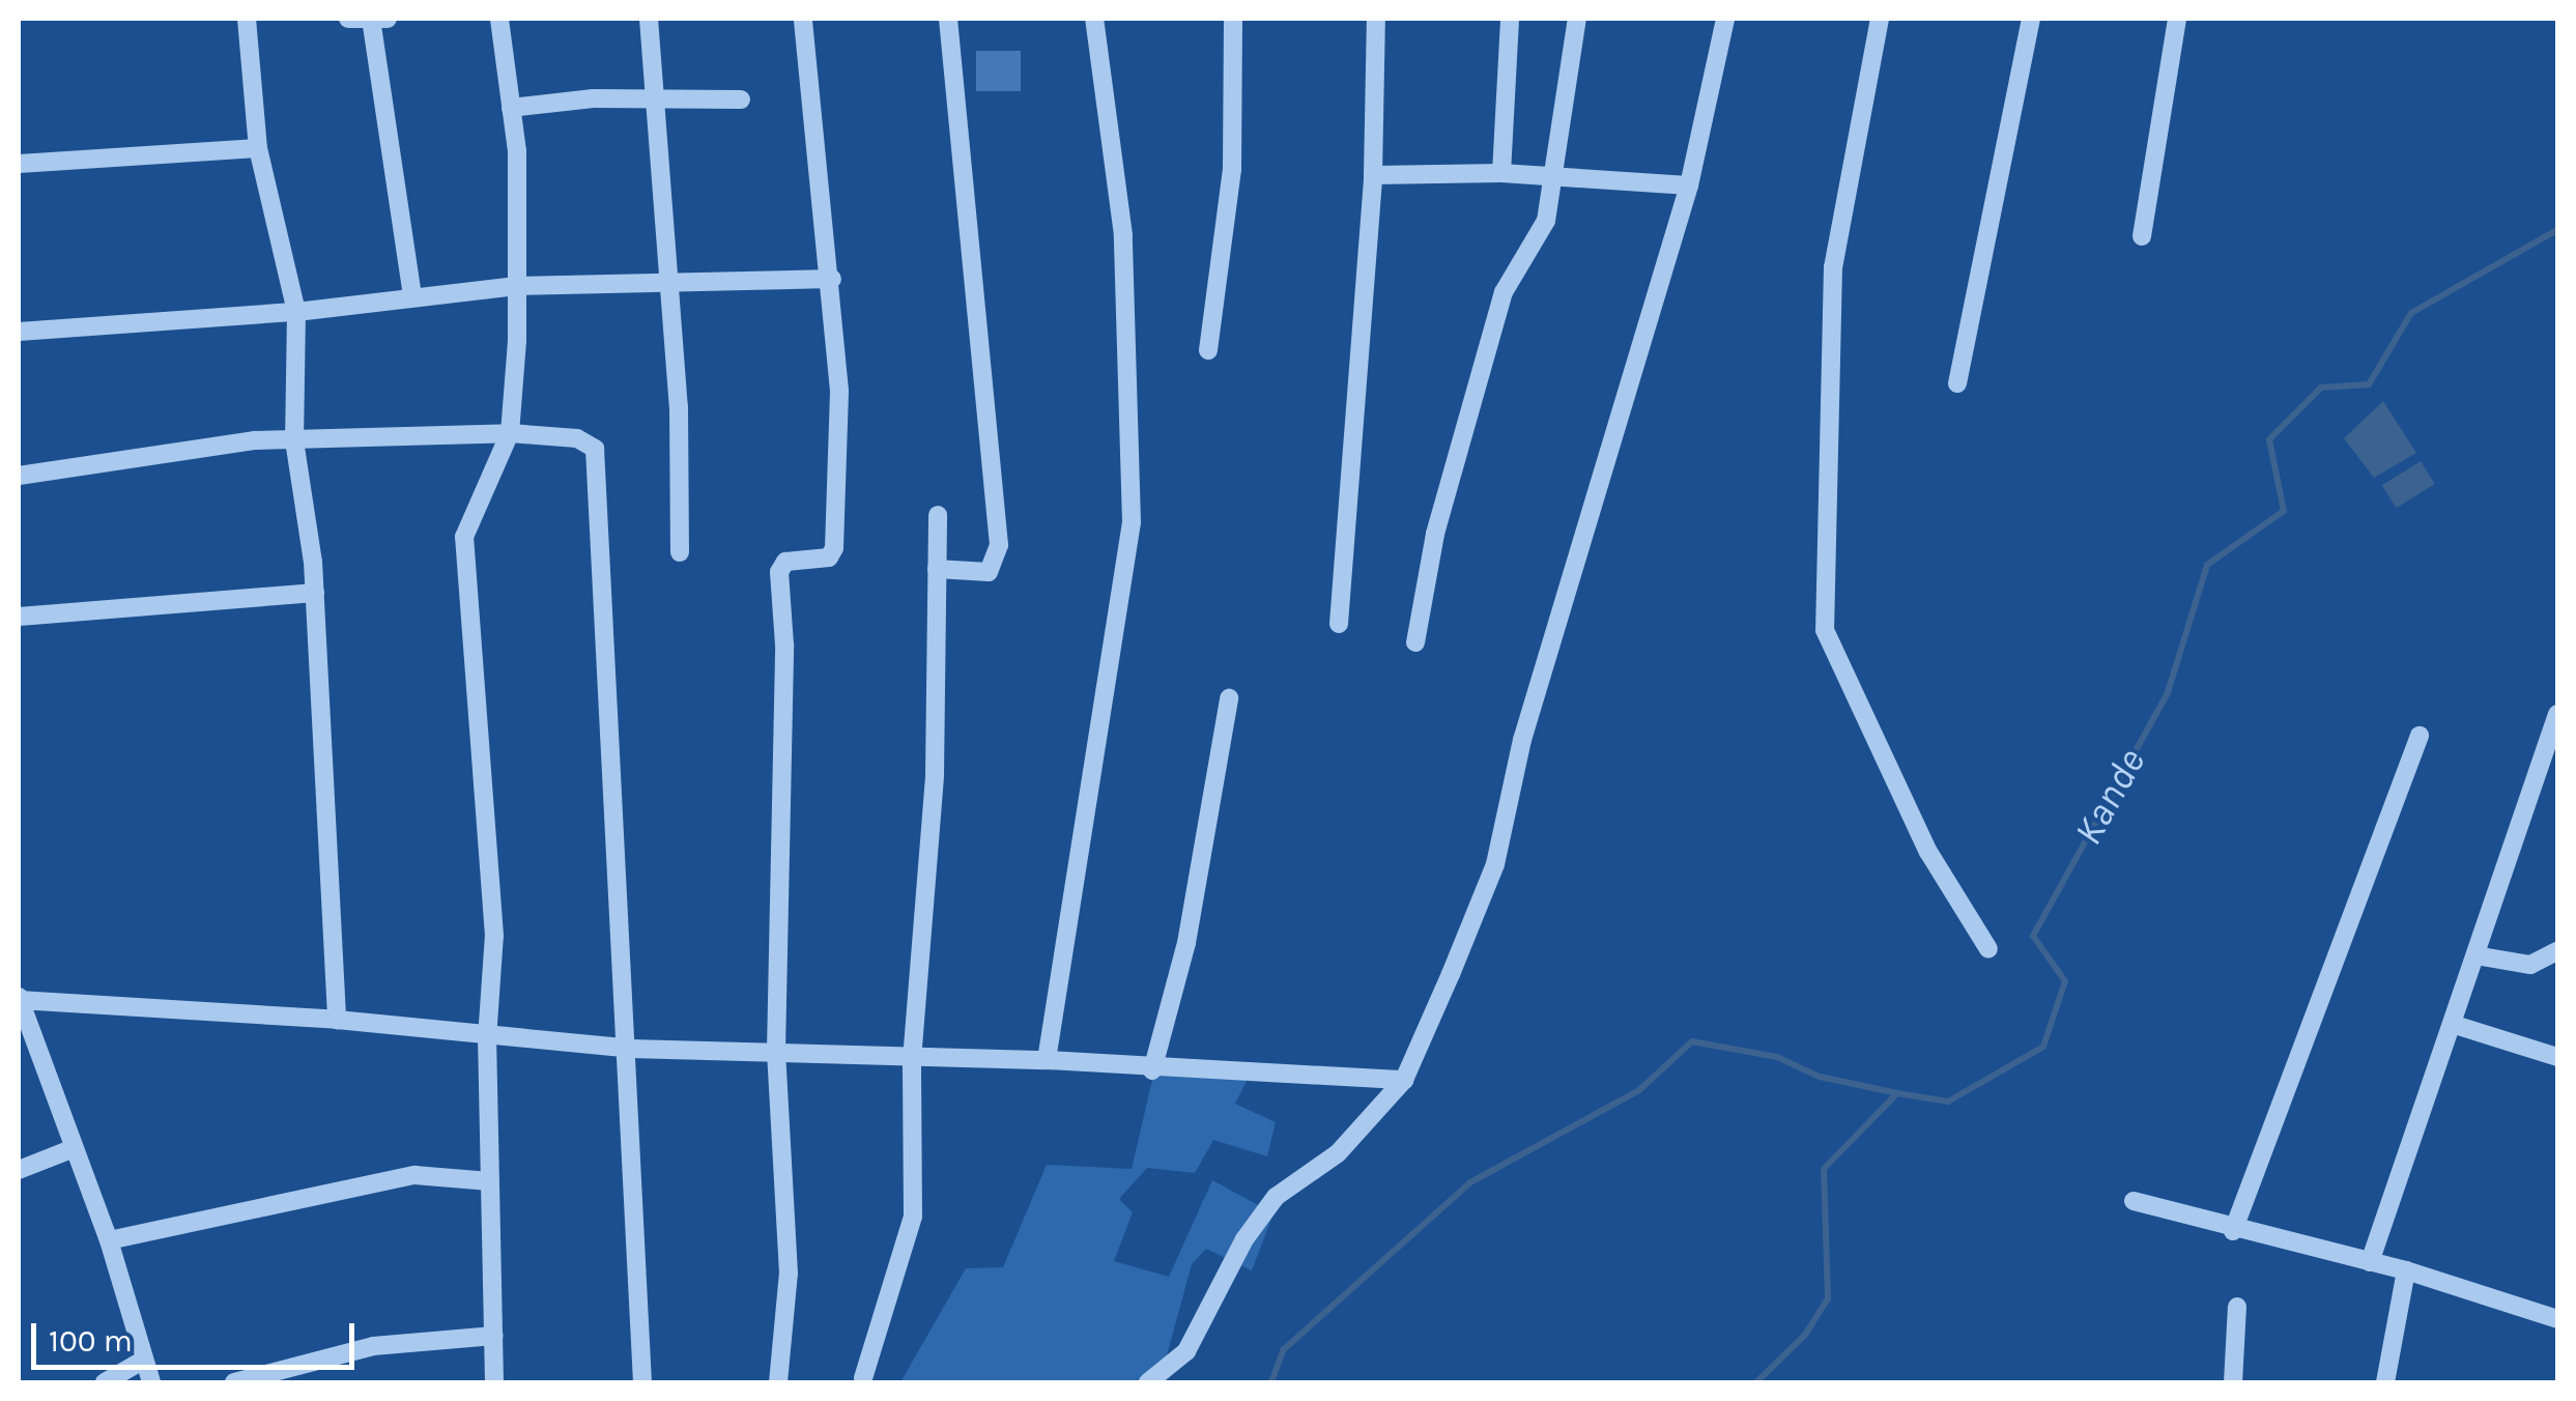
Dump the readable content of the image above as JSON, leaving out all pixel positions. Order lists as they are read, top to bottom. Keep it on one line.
{"water":["Kande"],"scale_bar":"100 m"}
